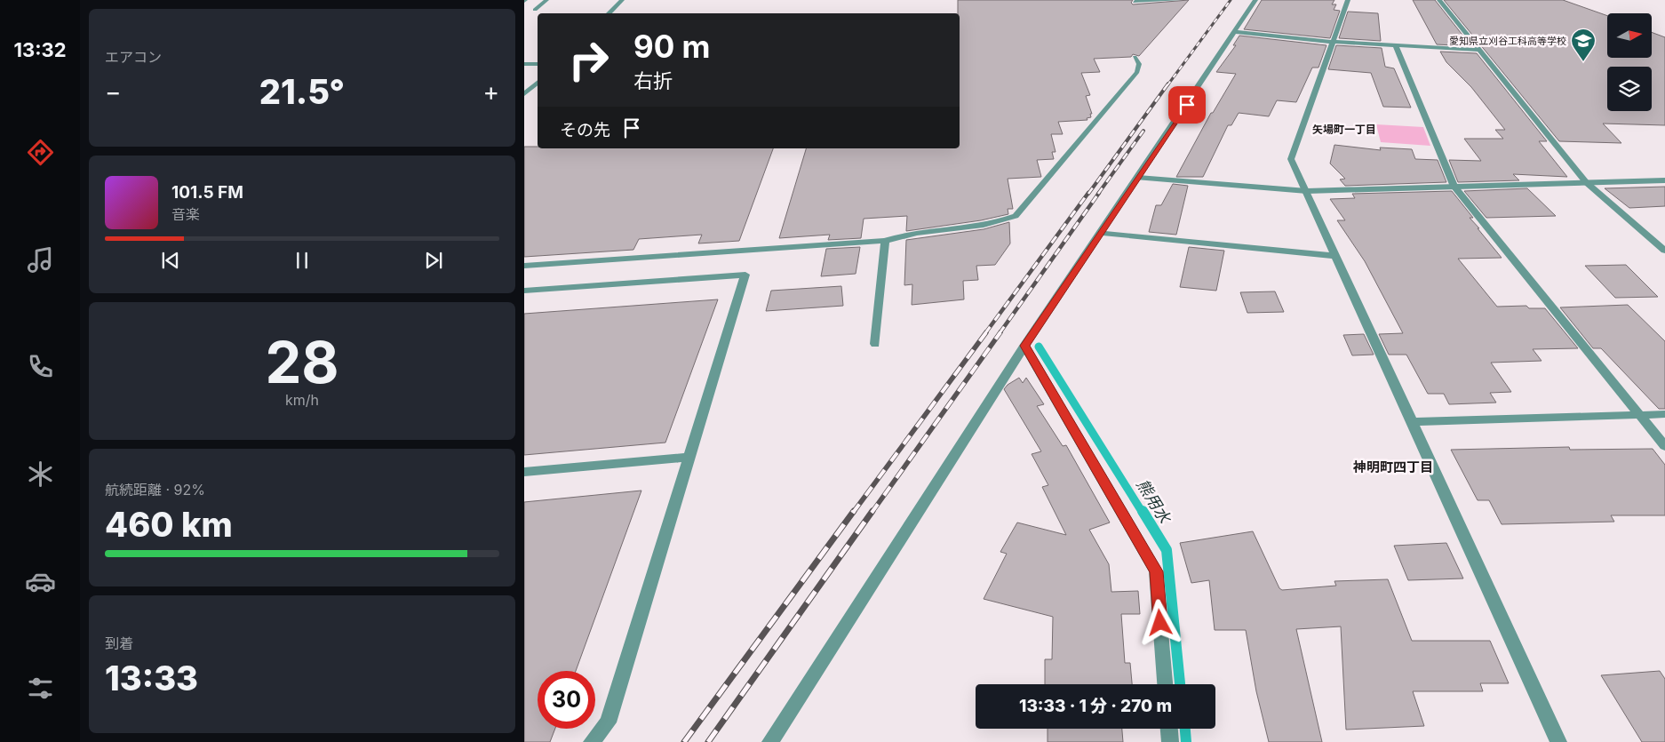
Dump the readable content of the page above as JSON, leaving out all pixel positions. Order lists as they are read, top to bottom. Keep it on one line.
{"districts":["矢場町一丁目","神明町四丁目"],"water":["熊用水"],"places":{"school or university":["愛知県立刈谷工科高等学校"]},"north":"right","page":{"tabs":"13:32","tile":["エアコン",["28","km/h"],["航続距離 · 92%","460 km"],["到着","13:33"]],"turn":["90 m","右折"],"heat":["−","21.5°","+"],"then":"その先","song":["101.5 FM","音楽"],"limit":"30","trip":"13:33 · 1 分 · 270 m"}}
